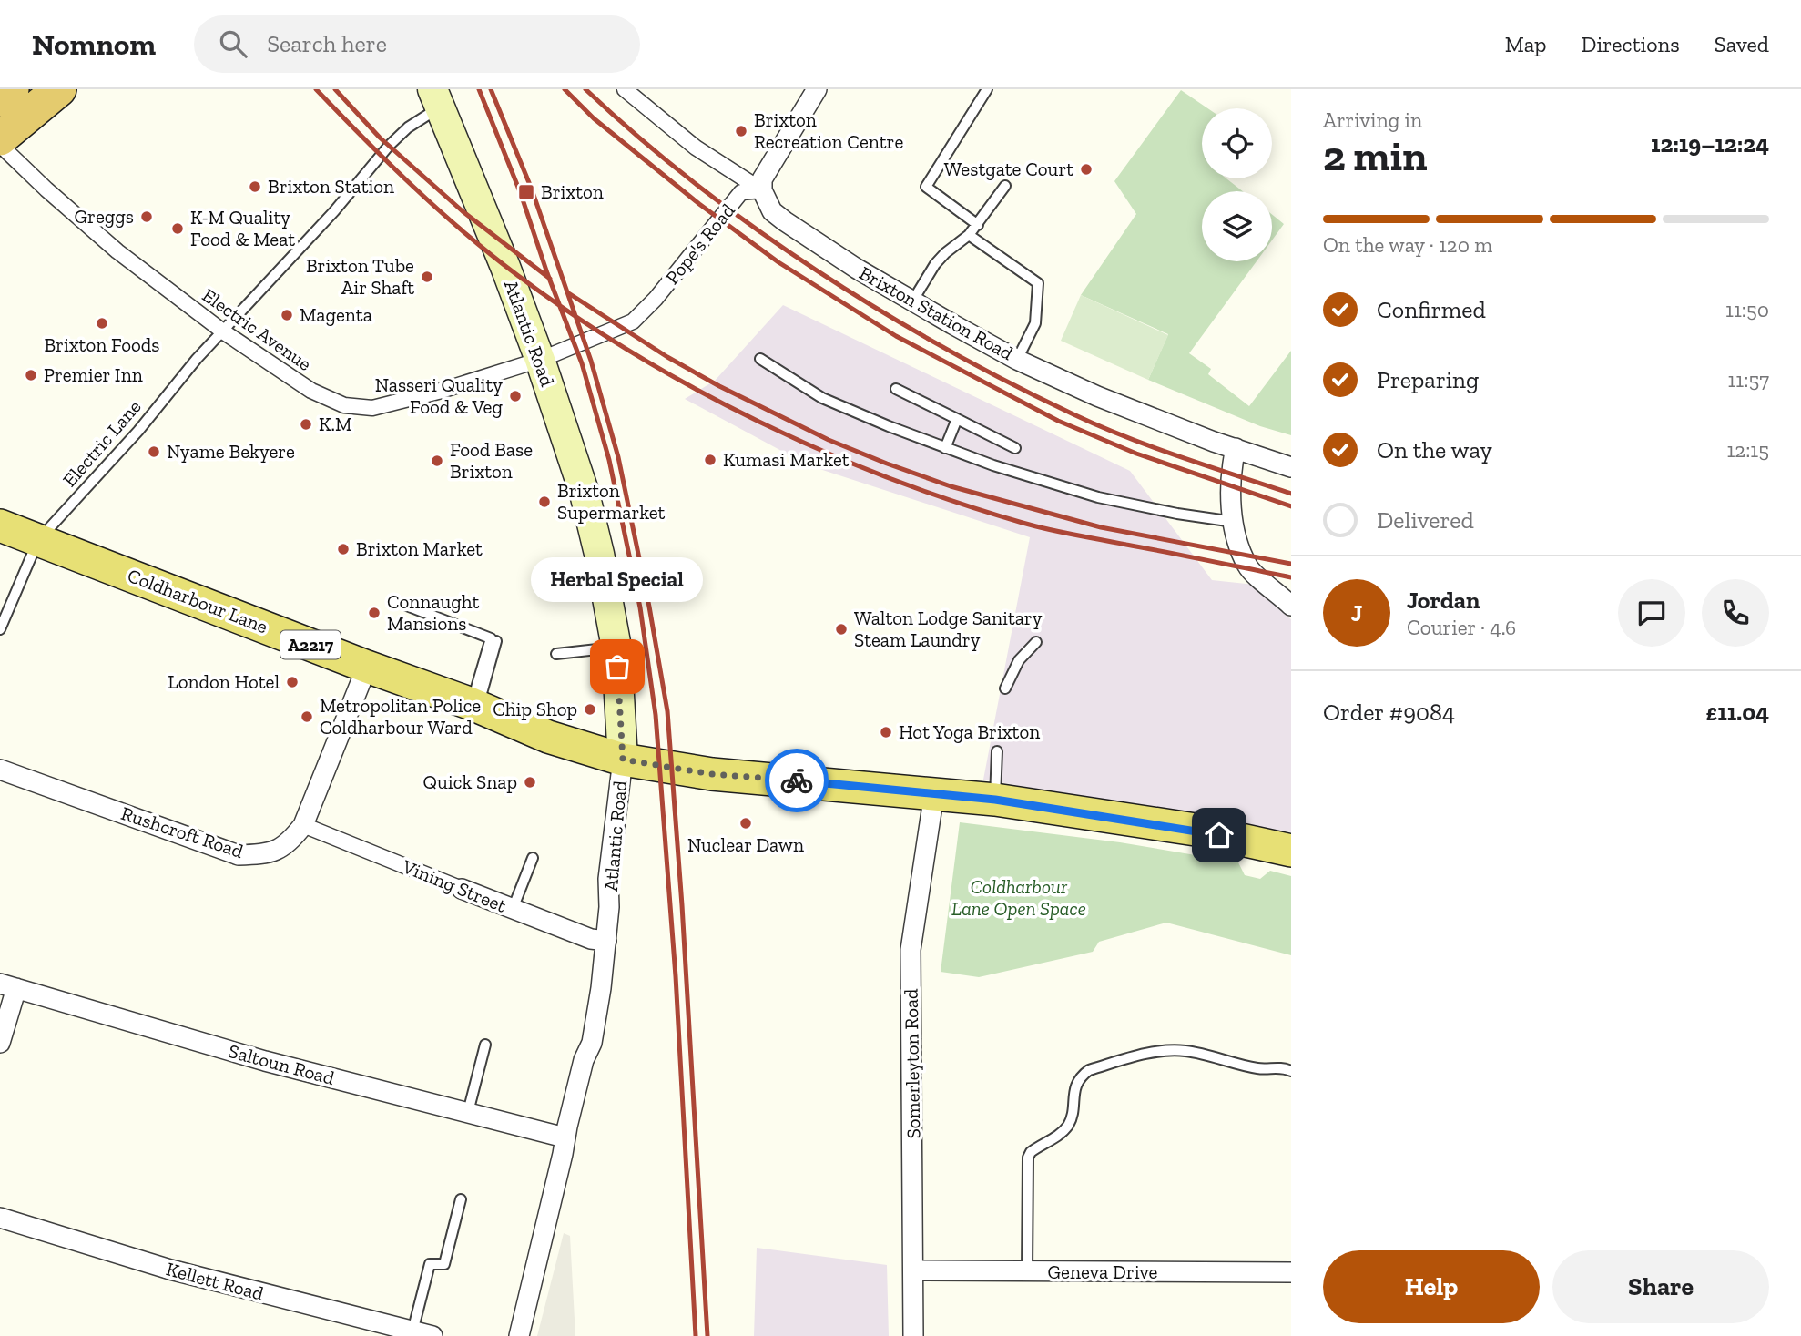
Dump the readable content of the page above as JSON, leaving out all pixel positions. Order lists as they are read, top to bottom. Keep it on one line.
{"streets":{"main road":["Atlantic Road","Coldharbour Lane","A2217"],"street":["Pope's Road","Brixton Station Road","Electric Avenue","Rushcroft Road","Vining Street","Somerleyton Road","Saltoun Road","Geneva Drive","Kellett Road"],"lane":["Electric Lane"]},"crossings":[["Pope's Road","Brixton Station Road"],["Pope's Road","Electric Avenue"],["Pope's Road","Atlantic Road"],["Electric Avenue","Atlantic Road"],["Electric Avenue","Electric Lane"],["Atlantic Road","Electric Lane"],["Atlantic Road","Coldharbour Lane"],["Atlantic Road","Vining Street"],["Atlantic Road","Saltoun Road"],["Electric Lane","Coldharbour Lane"],["Coldharbour Lane","Rushcroft Road"],["Coldharbour Lane","Somerleyton Road"],["Rushcroft Road","Vining Street"],["Somerleyton Road","Geneva Drive"]],"parks":["Coldharbour Lane Open Space"],"places":{"other":["Brixton Recreation Centre","Westgate Court","Brixton Station","Greggs","K-M Quality Food & Meat","Brixton Tube Air Shaft","Magenta","Brixton Foods","Premier Inn","Nasseri Quality Food & Veg","K.M","Nyame Bekyere","Kumasi Market","Food Base Brixton","Brixton Supermarket","Brixton Market","Connaught Mansions","Walton Lodge Sanitary Steam Laundry","Herbal Special","London Hotel","Chip Shop","Metropolitan Police Coldharbour Ward","Hot Yoga Brixton","Quick Snap","Nuclear Dawn"],"transit":["Brixton"]},"page":{"header":"Nomnom","search":"Search here","nav":["Map","Directions","Saved"],"heading":["2 min","Arriving in","12:19–12:24"],"panel":["Jordan","Courier · 4.6","Order #9084","£11.04"],"bar":"On the way · 120 m","list":[["Confirmed","11:50"],["Preparing","11:57"],["On the way","12:15"],"Delivered"],"bubble":"Herbal Special","round":"J","buttons":["Help","Share"]}}
